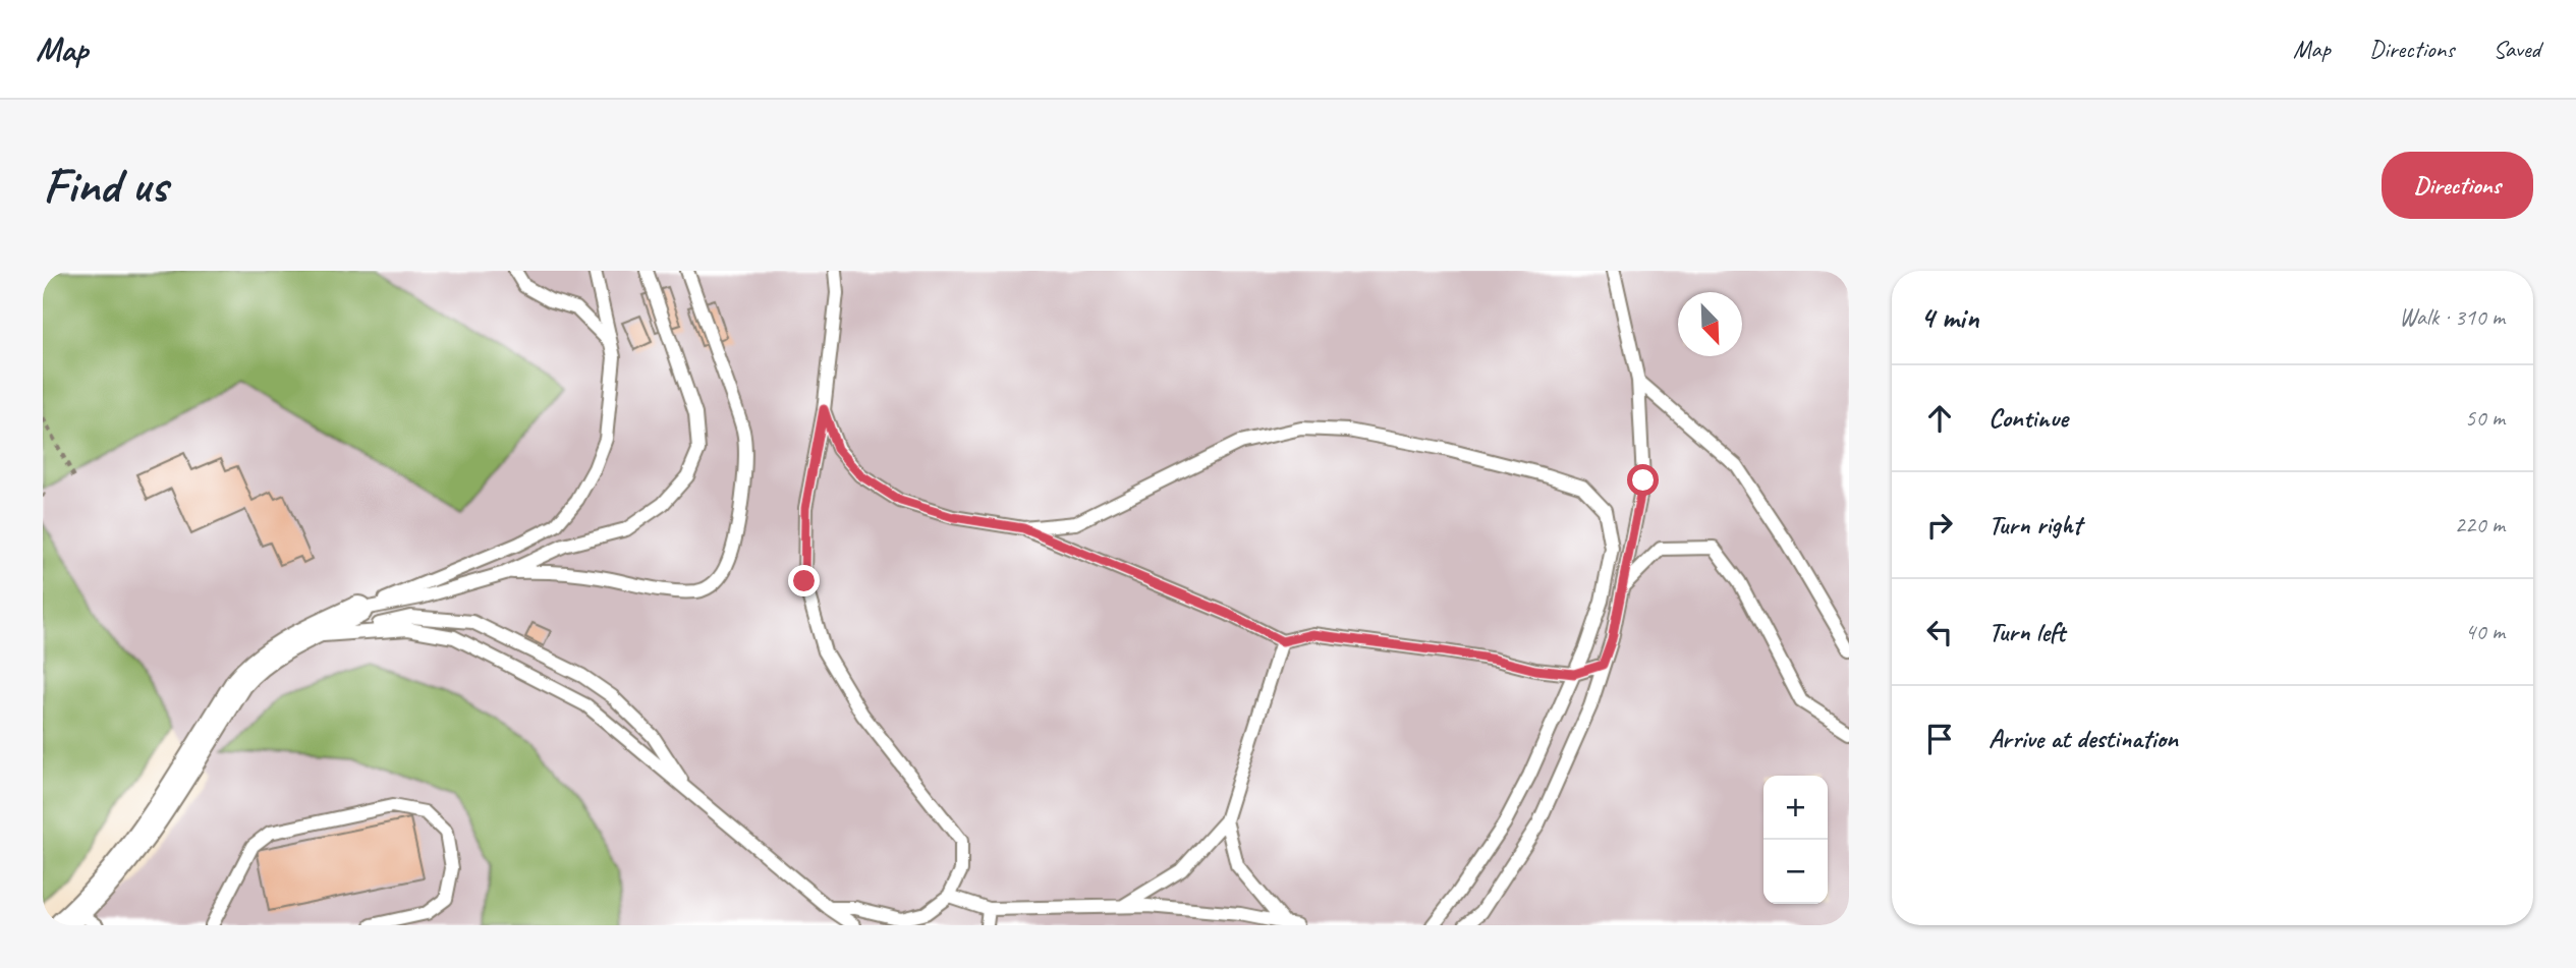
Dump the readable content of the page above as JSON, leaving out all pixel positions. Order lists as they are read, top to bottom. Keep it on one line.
{"north":"bottom right","page":{"header":"Map","nav":["Map","Directions","Saved"],"buttons":"Directions","title":"Find us","heading":["4 min","Walk · 310 m"],"list":[["Continue","50 m"],["Turn right","220 m"],["Turn left","40 m"],"Arrive at destination"],"map_buttons":["+","−"]}}
